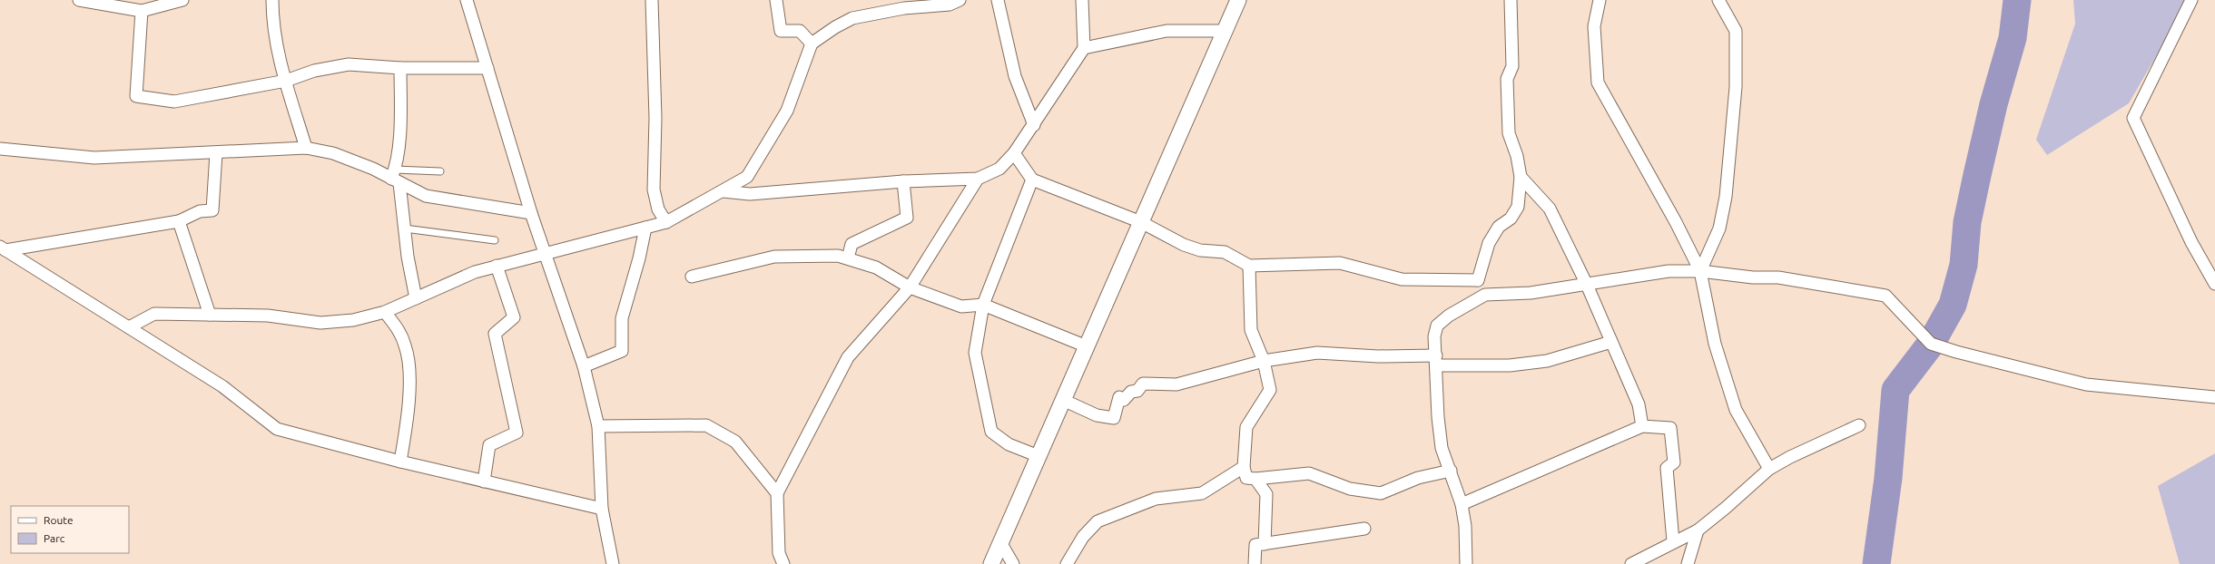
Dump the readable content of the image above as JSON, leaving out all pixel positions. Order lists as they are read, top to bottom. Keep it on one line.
{"legend":["Route","Parc"]}
